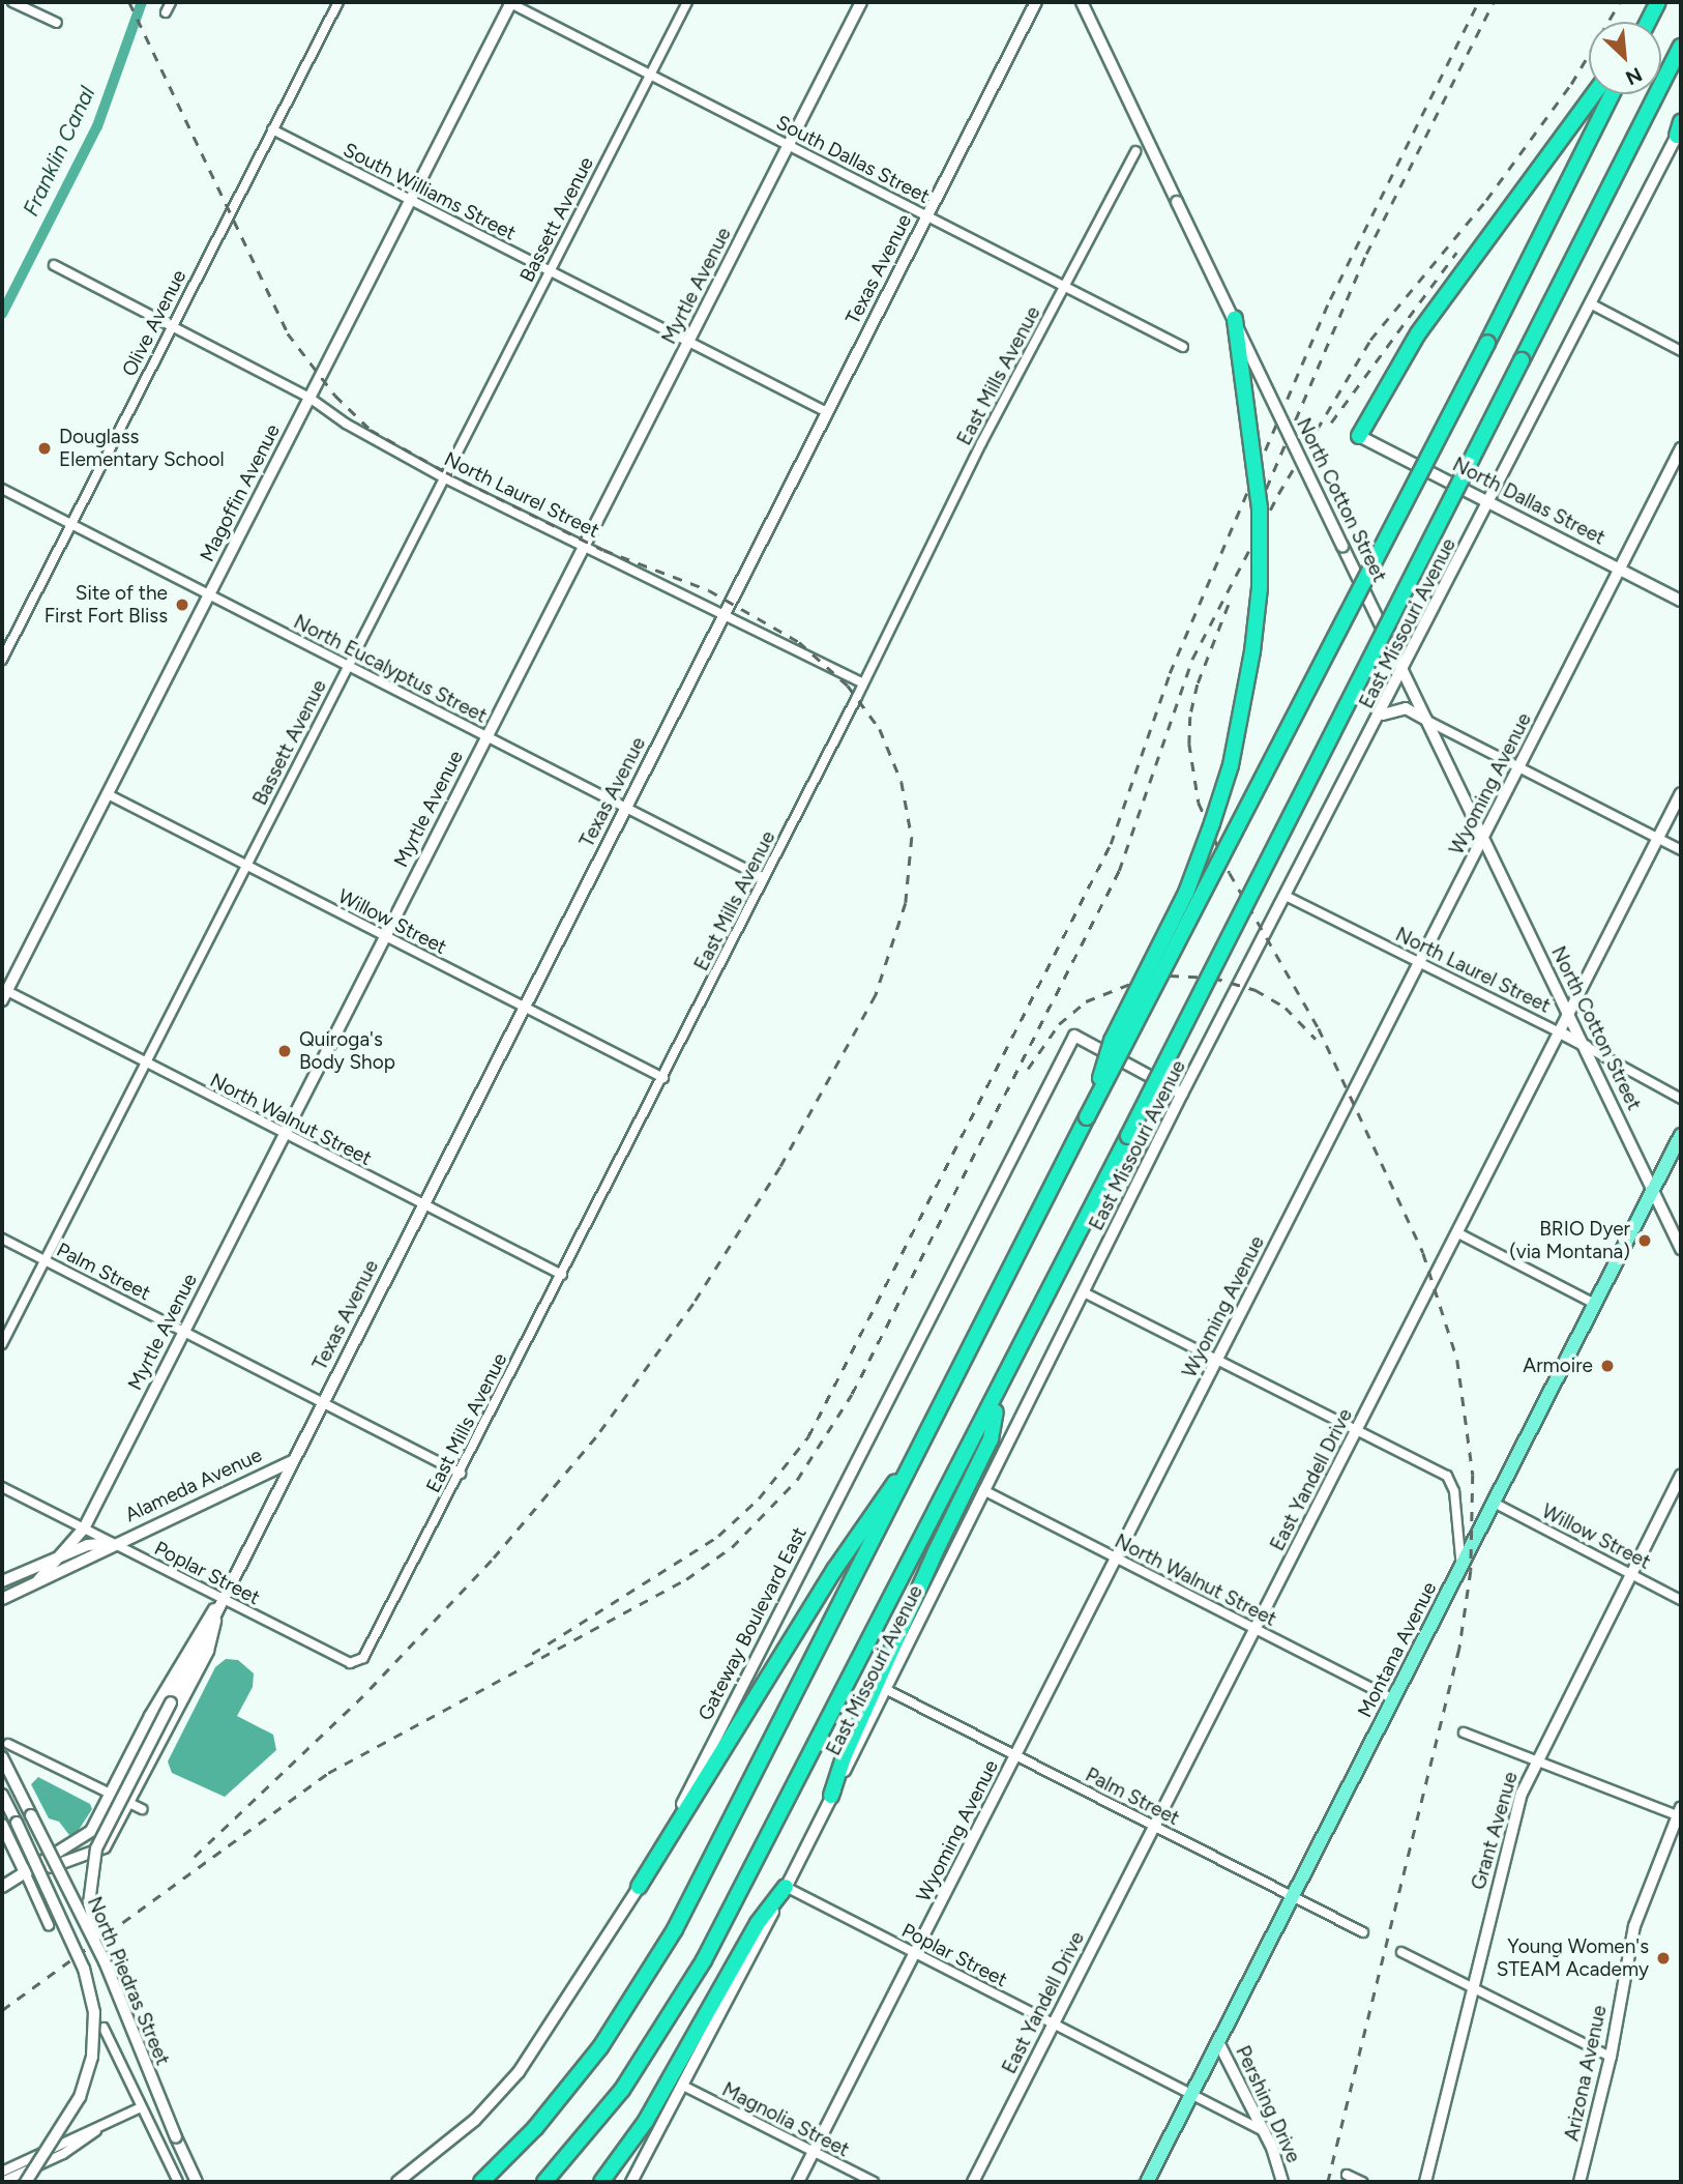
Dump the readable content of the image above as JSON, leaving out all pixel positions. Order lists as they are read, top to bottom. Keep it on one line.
{"streets":{"main road":["Texas Avenue","North Cotton Street","North Dallas Street","East Missouri Avenue","Alameda Avenue","Gateway Boulevard East","Montana Avenue","Grant Avenue","North Piedras Street","Arizona Avenue"],"street":["South Dallas Street","South Williams Street","Bassett Avenue","Myrtle Avenue","Olive Avenue","East Mills Avenue","Magoffin Avenue","North Laurel Street","North Eucalyptus Street","Wyoming Avenue","Willow Street","North Walnut Street","Palm Street","East Yandell Drive","Poplar Street","Pershing Drive","Magnolia Street"]},"crossings":[["South Dallas Street","Bassett Avenue"],["South Dallas Street","Texas Avenue"],["South Dallas Street","Myrtle Avenue"],["South Dallas Street","East Mills Avenue"],["South Dallas Street","Magoffin Avenue"],["South Williams Street","Bassett Avenue"],["South Williams Street","Texas Avenue"],["South Williams Street","Myrtle Avenue"],["South Williams Street","Olive Avenue"],["South Williams Street","Magoffin Avenue"],["Bassett Avenue","North Laurel Street"],["Bassett Avenue","North Eucalyptus Street"],["Bassett Avenue","Willow Street"],["Bassett Avenue","North Walnut Street"],["Bassett Avenue","Palm Street"],["Texas Avenue","North Laurel Street"],["Texas Avenue","North Eucalyptus Street"],["Texas Avenue","Willow Street"],["Texas Avenue","North Walnut Street"],["Texas Avenue","Palm Street"],["Texas Avenue","Alameda Avenue"],["Texas Avenue","Poplar Street"],["Myrtle Avenue","North Laurel Street"],["Myrtle Avenue","North Eucalyptus Street"],["Myrtle Avenue","Willow Street"],["Myrtle Avenue","North Walnut Street"],["Myrtle Avenue","Palm Street"],["Myrtle Avenue","Alameda Avenue"],["Myrtle Avenue","Poplar Street"],["Olive Avenue","North Laurel Street"],["Olive Avenue","North Eucalyptus Street"],["East Mills Avenue","North Laurel Street"],["East Mills Avenue","North Eucalyptus Street"],["East Mills Avenue","Willow Street"],["East Mills Avenue","North Walnut Street"],["East Mills Avenue","Palm Street"],["East Mills Avenue","Poplar Street"],["Magoffin Avenue","North Laurel Street"],["Magoffin Avenue","North Eucalyptus Street"],["Magoffin Avenue","Willow Street"],["Magoffin Avenue","North Walnut Street"],["North Laurel Street","North Cotton Street"],["North Laurel Street","East Missouri Avenue"],["North Laurel Street","Wyoming Avenue"],["North Laurel Street","East Yandell Drive"],["North Cotton Street","East Missouri Avenue"],["North Cotton Street","Wyoming Avenue"],["North Cotton Street","East Yandell Drive"],["North Cotton Street","Montana Avenue"],["North Dallas Street","East Missouri Avenue"],["North Dallas Street","Wyoming Avenue"],["East Missouri Avenue","North Walnut Street"],["East Missouri Avenue","Palm Street"],["East Missouri Avenue","Poplar Street"],["East Missouri Avenue","Gateway Boulevard East"],["East Missouri Avenue","Magnolia Street"],["Wyoming Avenue","North Walnut Street"],["Wyoming Avenue","Palm Street"],["Wyoming Avenue","Poplar Street"],["Wyoming Avenue","Magnolia Street"],["Willow Street","Montana Avenue"],["Willow Street","Grant Avenue"],["North Walnut Street","East Yandell Drive"],["North Walnut Street","Montana Avenue"],["Palm Street","East Yandell Drive"],["Palm Street","Montana Avenue"],["East Yandell Drive","Poplar Street"],["Alameda Avenue","Poplar Street"],["Poplar Street","Montana Avenue"],["Poplar Street","Pershing Drive"],["Montana Avenue","Pershing Drive"]],"water":["Franklin Canal"],"places":["Douglass Elementary School","Site of the First Fort Bliss","Quiroga's Body Shop","BRIO Dyer (via Montana)","Armoire","Young Women's STEAM Academy"],"north":"bottom right"}
